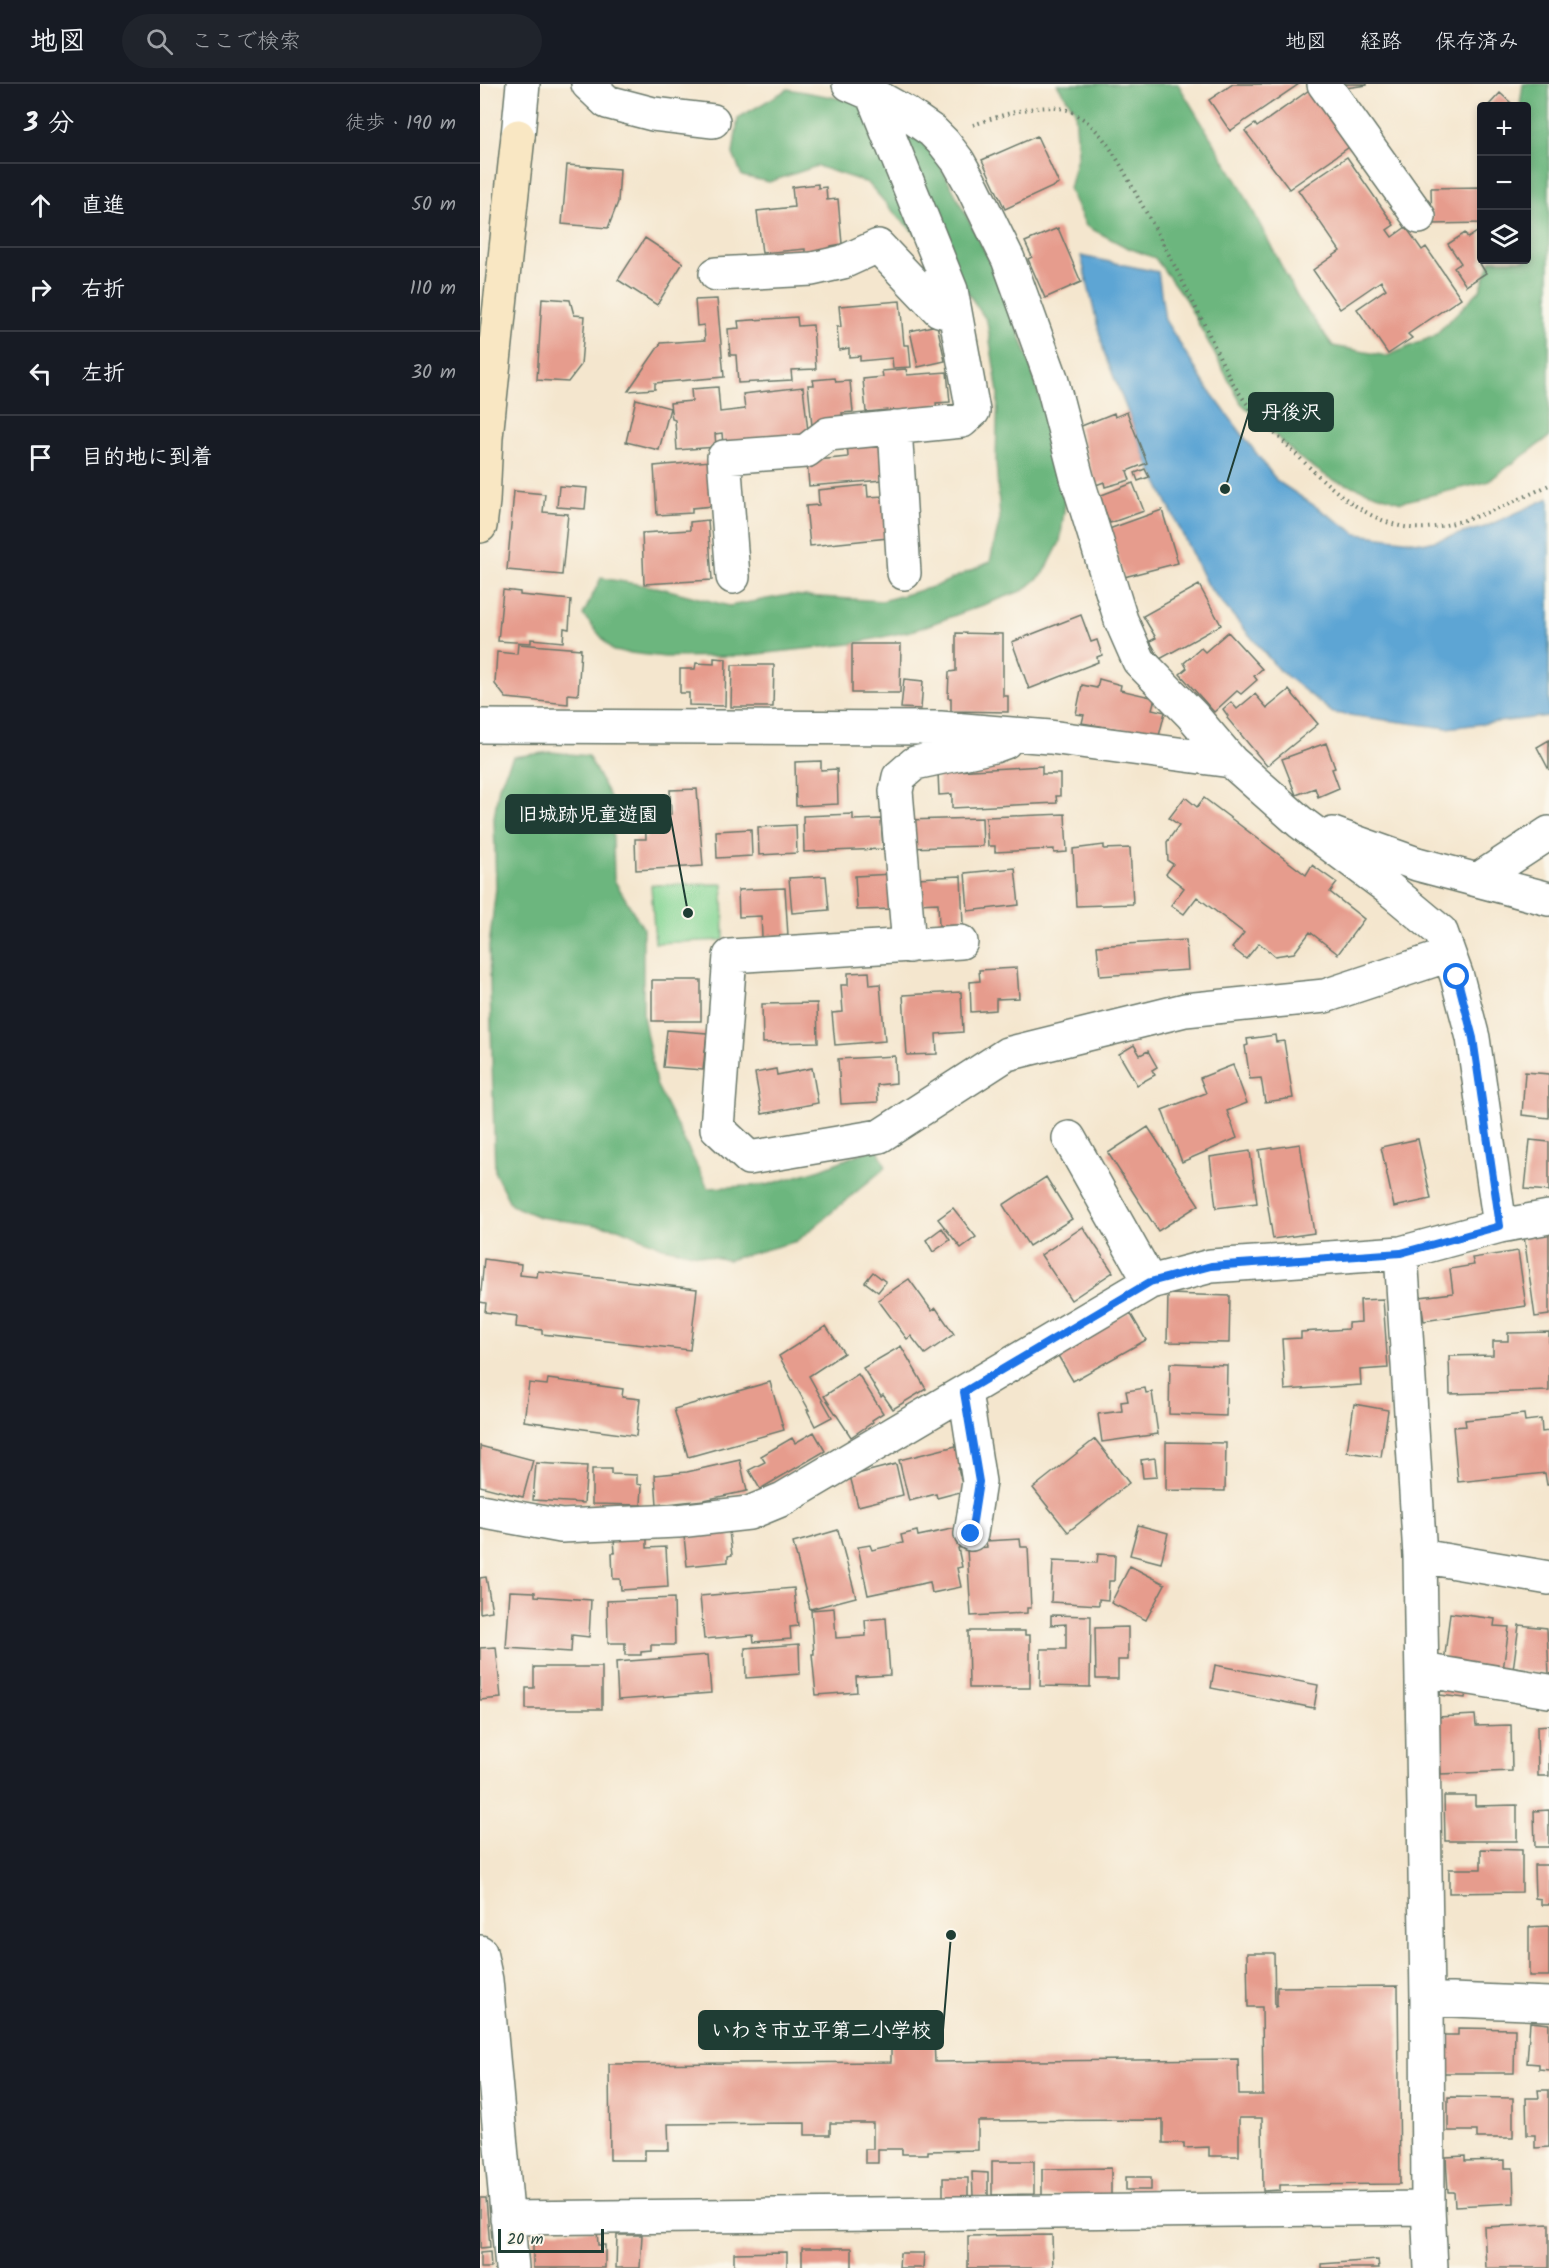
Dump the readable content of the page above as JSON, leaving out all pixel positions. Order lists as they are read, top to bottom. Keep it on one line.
{"places":["丹後沢","旧城跡児童遊園","いわき市立平第二小学校"],"scale_bar":"20 m","page":{"header":"地図","search":"ここで検索","nav":["地図","経路","保存済み"],"heading":["3 分","徒歩 · 190 m"],"map_buttons":["+","−"],"list":[["直進","50 m"],["右折","110 m"],["左折","30 m"],"目的地に到着"],"scale":"20 m"}}
